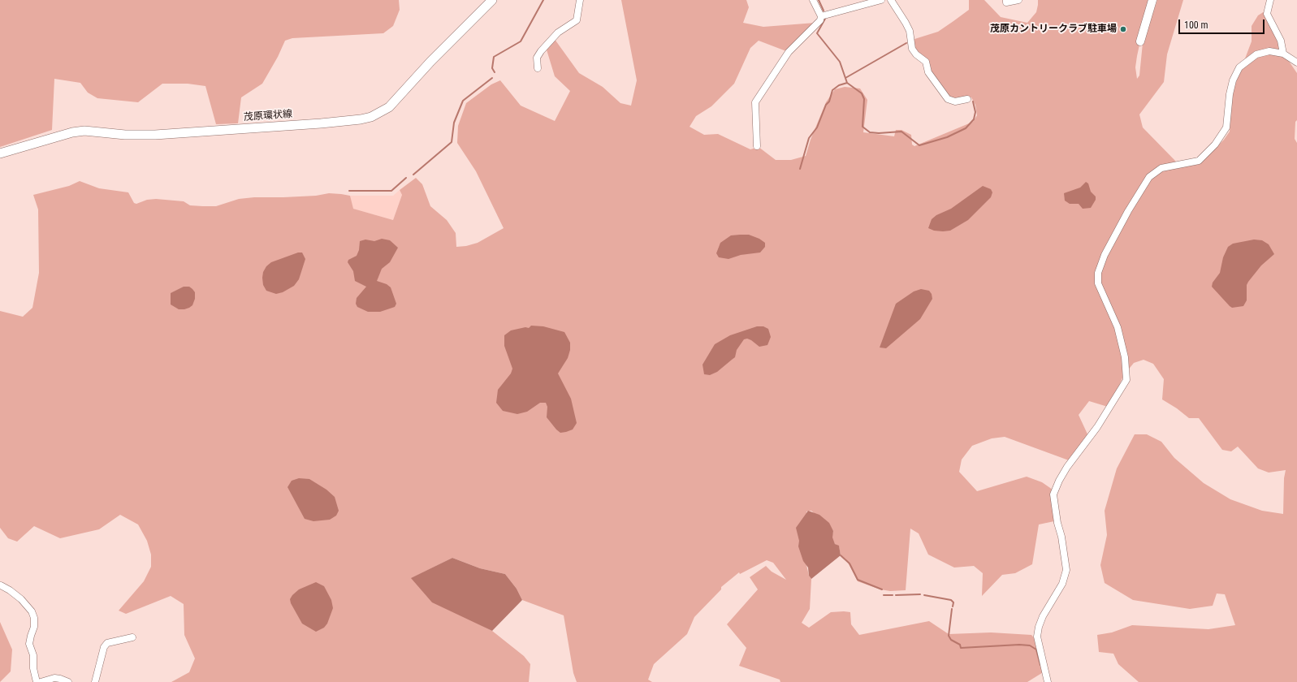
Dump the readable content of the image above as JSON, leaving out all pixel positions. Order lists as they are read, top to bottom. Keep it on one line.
{"streets":{"main road":["茂原環状線"]},"places":["茂原カントリークラブ駐車場"],"scale_bar":"100 m"}
